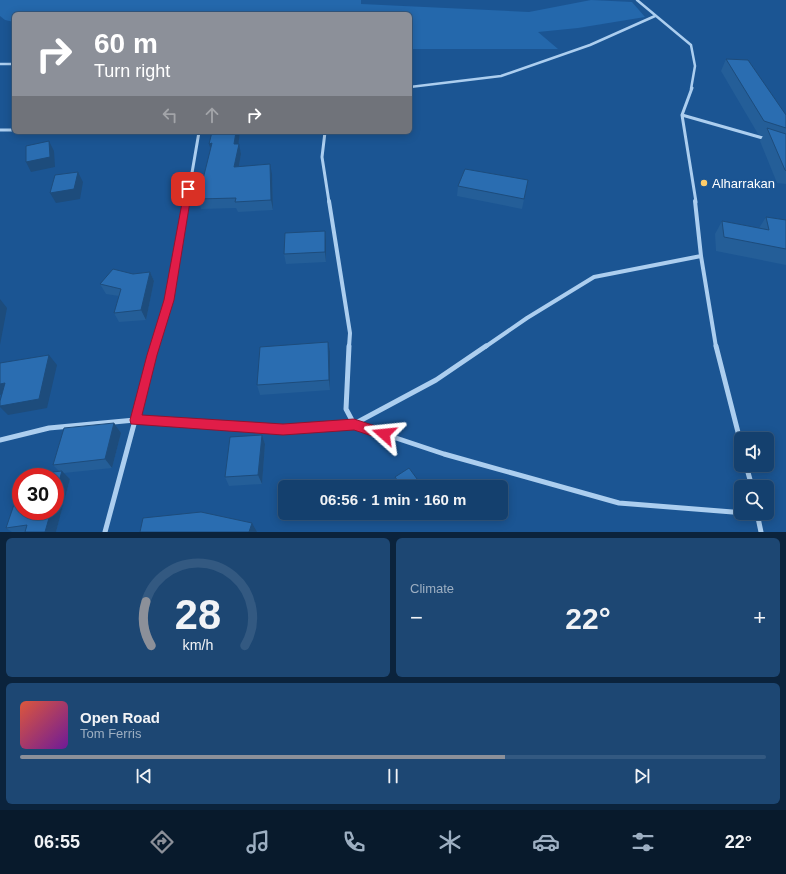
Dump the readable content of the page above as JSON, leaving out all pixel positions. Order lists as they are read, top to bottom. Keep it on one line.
{"places":["Alharrakan"],"page":{"turn":["60 m","Turn right"],"limit":"30","trip":"06:56 · 1 min · 160 m","tile":"Climate","heat":["−","22°","+"],"song":["Open Road","Tom Ferris"],"tabs":["06:55","22°"],"gauge":["28","km/h"]}}
